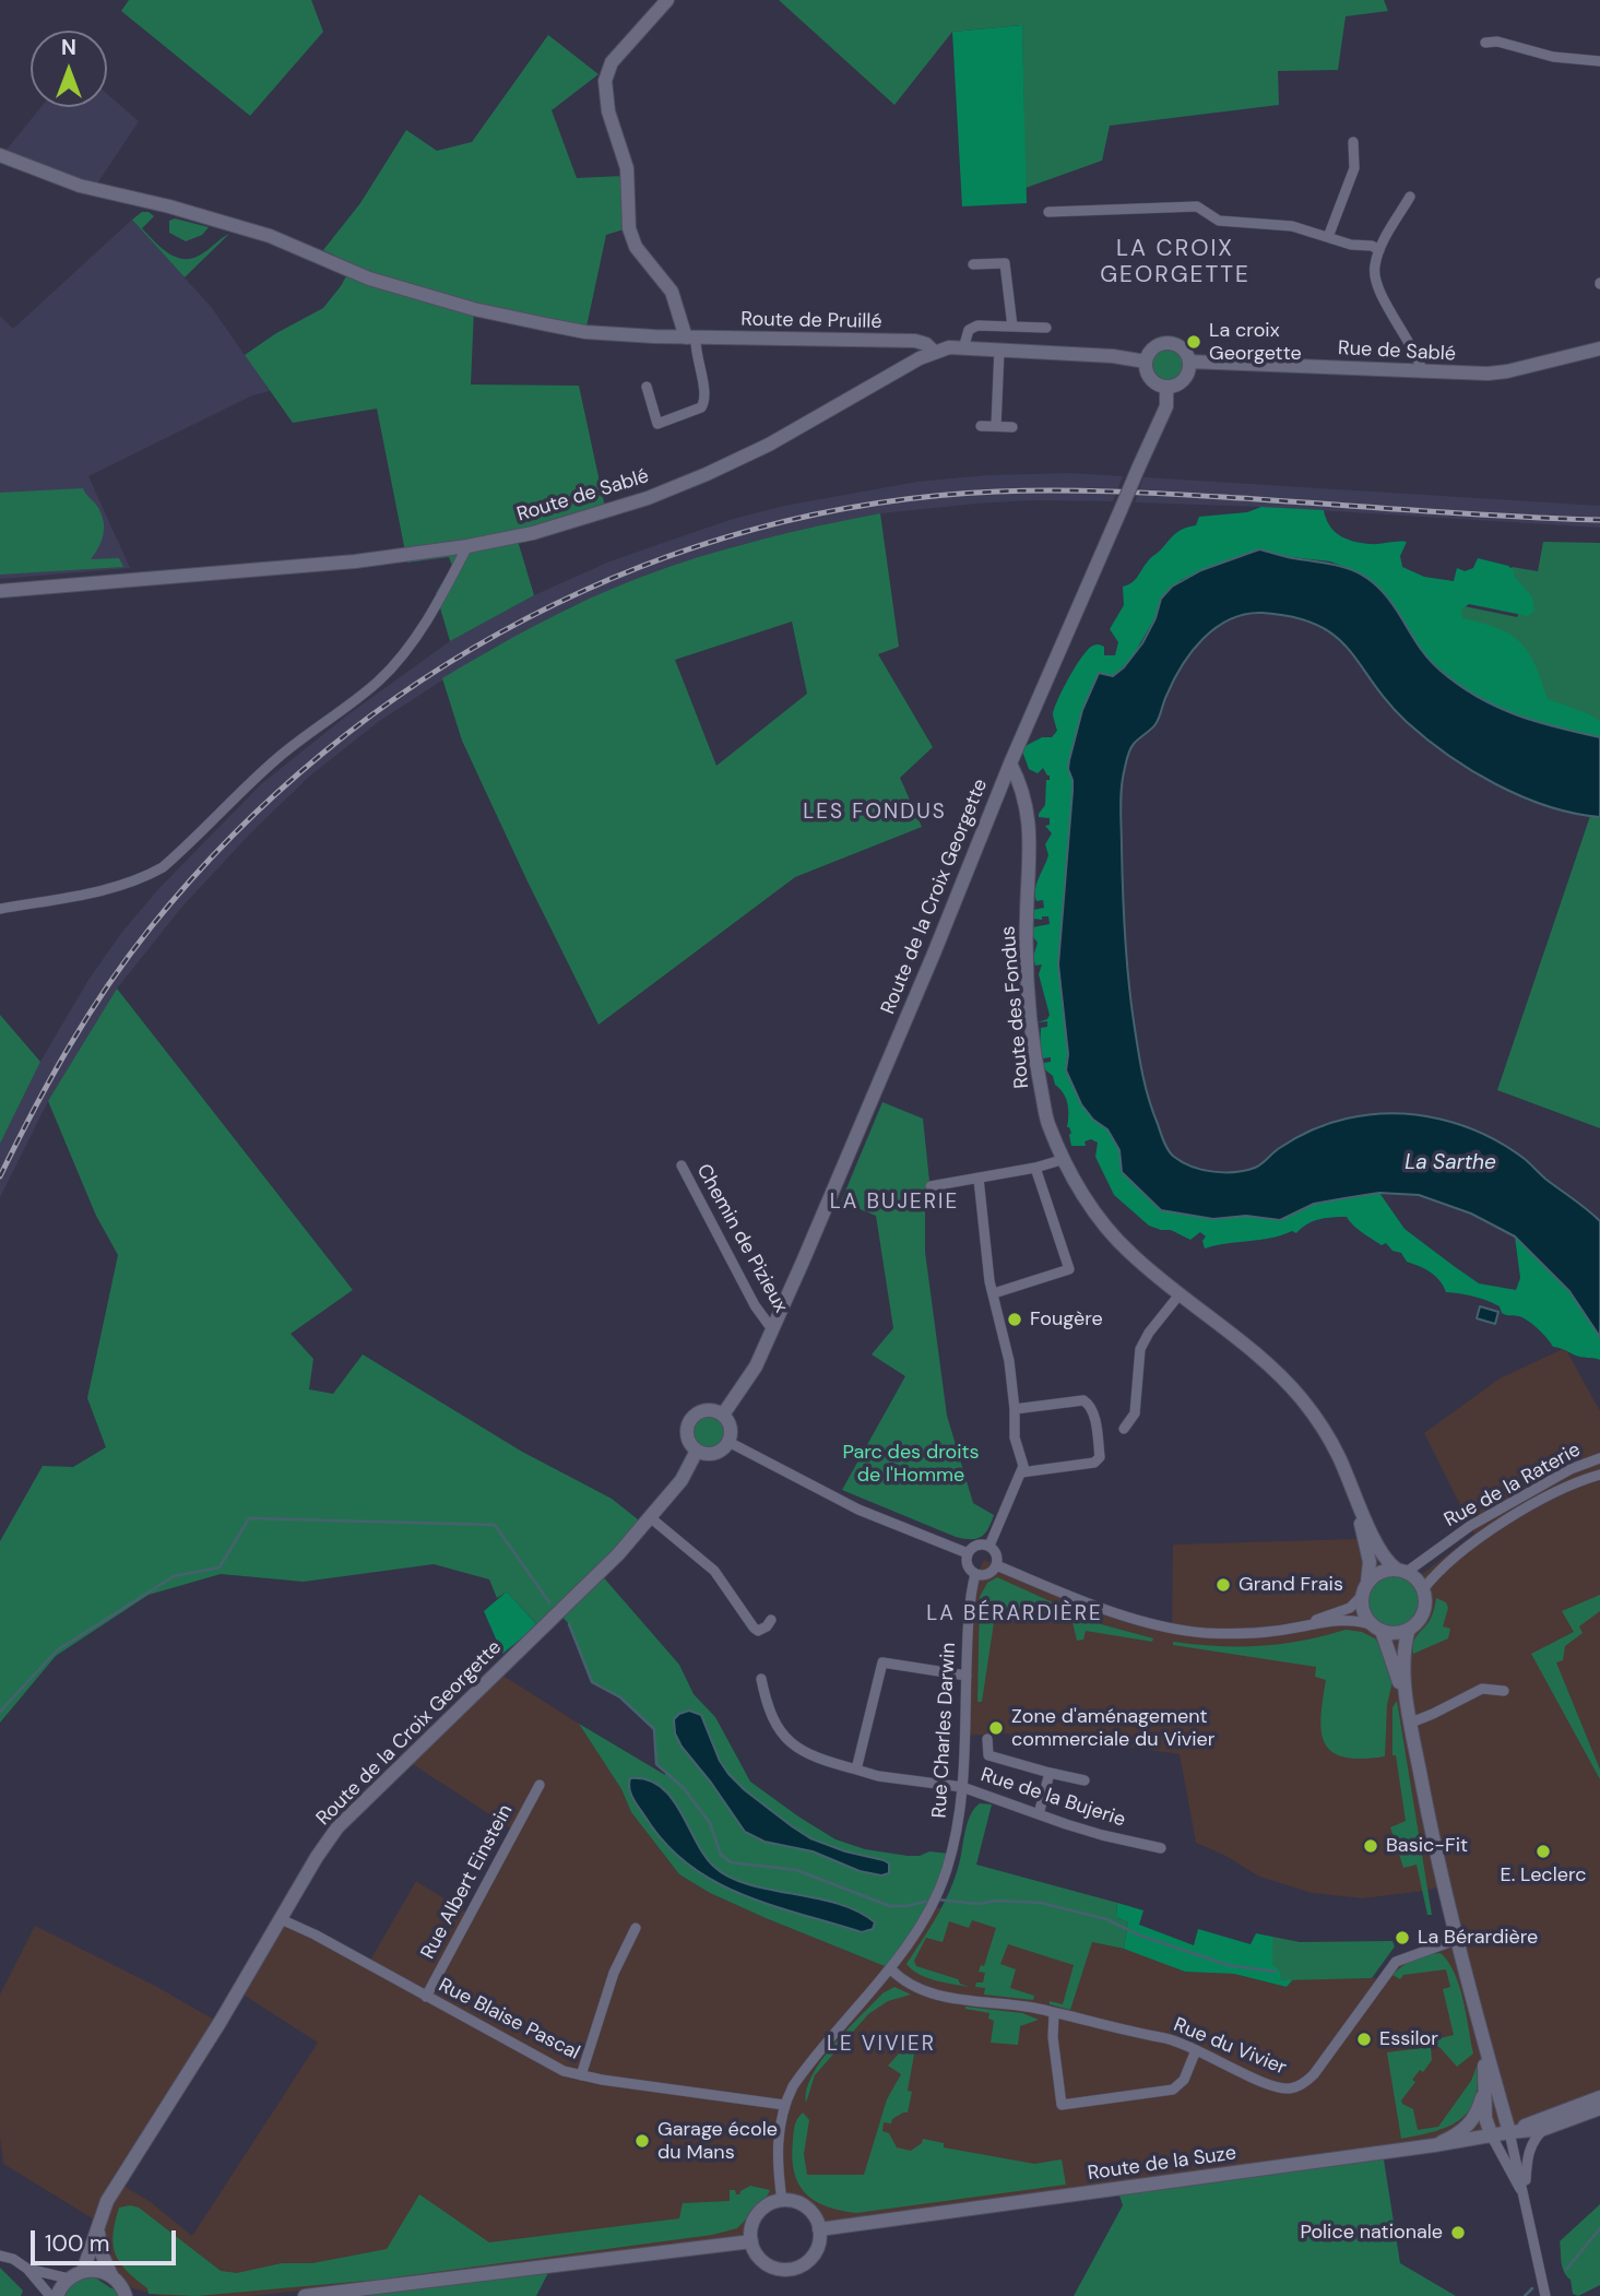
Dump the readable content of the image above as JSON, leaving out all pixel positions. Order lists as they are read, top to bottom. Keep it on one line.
{"streets":{"street":["Route de Pruillé","Rue de Sablé","Route de Sablé","Route de la Croix Georgette","Route des Fondus","Chemin de Pizieux","Rue de la Raterie","Rue Charles Darwin","Rue de la Bujerie","Rue Albert Einstein","Rue Blaise Pascal","Rue du Vivier","Route de la Suze"]},"crossings":[["Route de Pruillé","Route de Sablé"],["Rue de Sablé","Route de Sablé"],["Rue de Sablé","Route de la Croix Georgette"],["Route de Sablé","Route de la Croix Georgette"],["Route de la Croix Georgette","Route des Fondus"],["Route de la Croix Georgette","Chemin de Pizieux"],["Route de la Croix Georgette","Rue Blaise Pascal"],["Route des Fondus","Rue de la Raterie"],["Rue Charles Darwin","Rue de la Bujerie"],["Rue Charles Darwin","Rue Blaise Pascal"],["Rue Charles Darwin","Rue du Vivier"],["Rue Charles Darwin","Route de la Suze"],["Rue Albert Einstein","Rue Blaise Pascal"]],"districts":["LA CROIX GEORGETTE","LES FONDUS","LA BUJERIE","LA BÉRARDIÈRE","LE VIVIER"],"water":["La Sarthe"],"parks":["Parc des droits de l'Homme"],"places":["La croix Georgette","Fougère","Grand Frais","Zone d'aménagement commerciale du Vivier","Basic-Fit","E. Leclerc","La Bérardière","Essilor","Garage école du Mans","Police nationale"],"scale_bar":"100 m","north":"top"}
